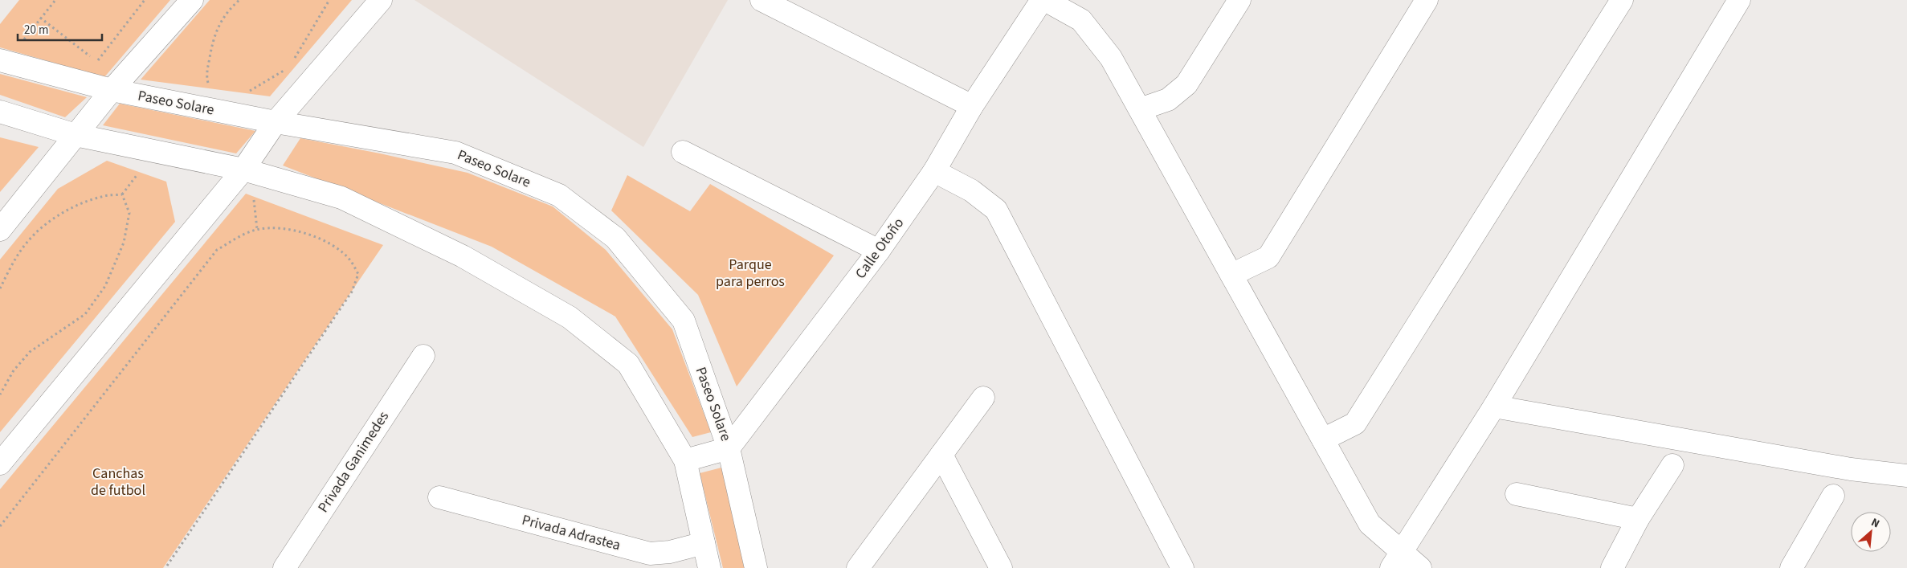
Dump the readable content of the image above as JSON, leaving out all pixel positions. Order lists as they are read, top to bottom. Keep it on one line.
{"streets":{"street":["Paseo Solare","Calle Otoño","Privada Ganimedes","Privada Adrastea"]},"crossings":[["Paseo Solare","Calle Otoño"]],"parks":["Parque para perros","Canchas de futbol"],"scale_bar":"20 m","north":"top right"}
